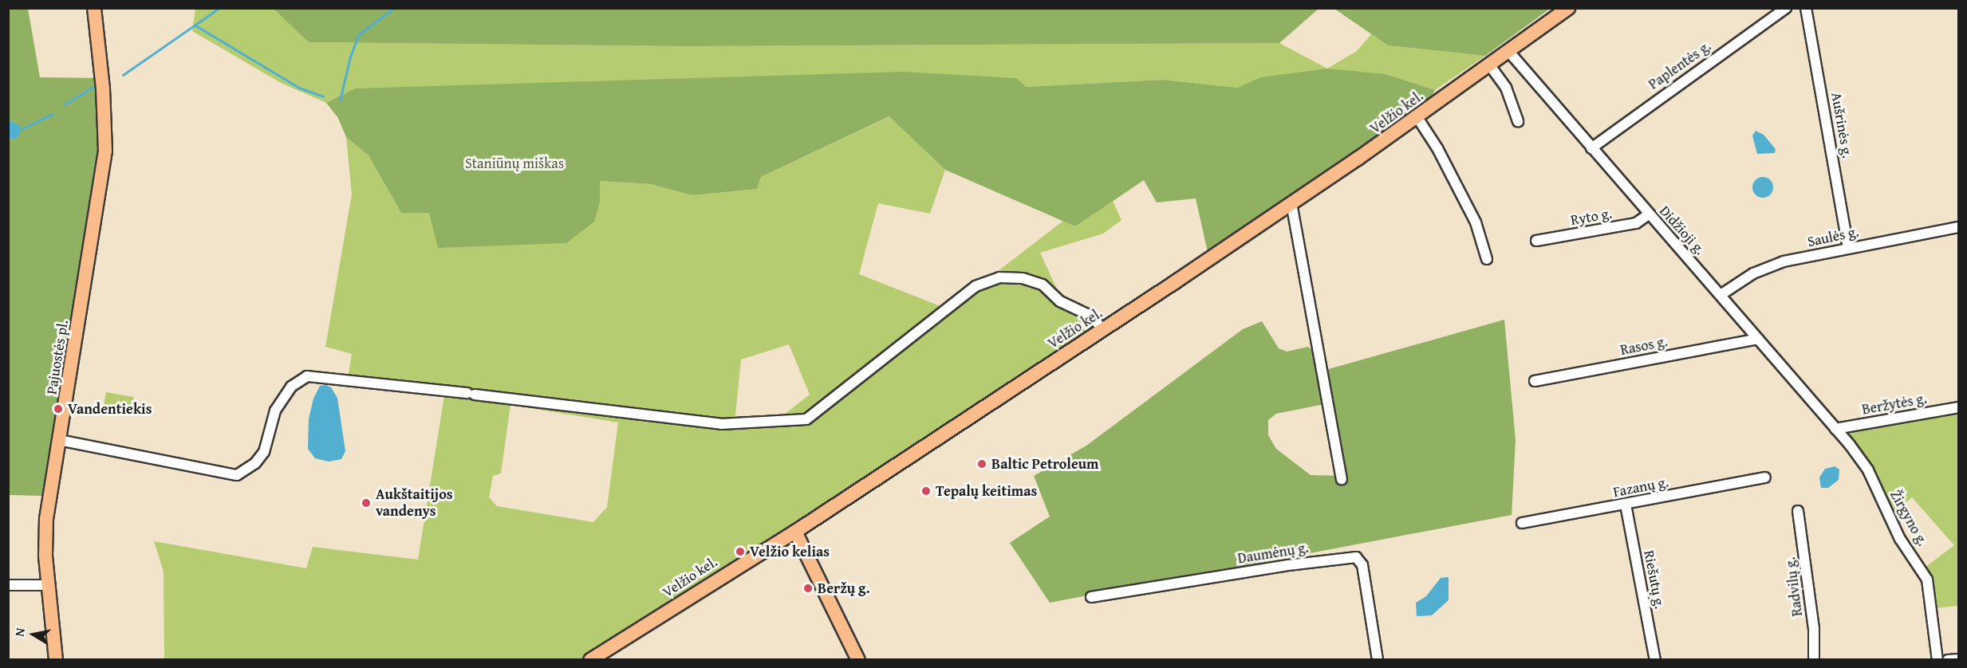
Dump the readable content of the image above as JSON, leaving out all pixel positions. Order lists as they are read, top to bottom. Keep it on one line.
{"streets":{"main road":["Velžio kel.","Pajuostės pl."],"street":["Paplentės g.","Aušrinės g.","Ryto g.","Didžioji g.","Saulės g.","Rasos g.","Beržytės g.","Fazanų g.","Žirgyno g.","Daumėnų g.","Riešutų g.","Radvilų g."]},"crossings":[["Paplentės g.","Didžioji g."],["Velžio kel.","Didžioji g."],["Aušrinės g.","Saulės g."],["Ryto g.","Didžioji g."],["Didžioji g.","Saulės g."],["Didžioji g.","Rasos g."],["Didžioji g.","Beržytės g."],["Didžioji g.","Žirgyno g."],["Beržytės g.","Žirgyno g."],["Fazanų g.","Riešutų g."]],"parks":["Staniūnų miškas"],"places":["Vandentiekis","Baltic Petroleum","Tepalų keitimas","Aukštaitijos vandenys","Velžio kelias","Beržų g."],"north":"left"}
